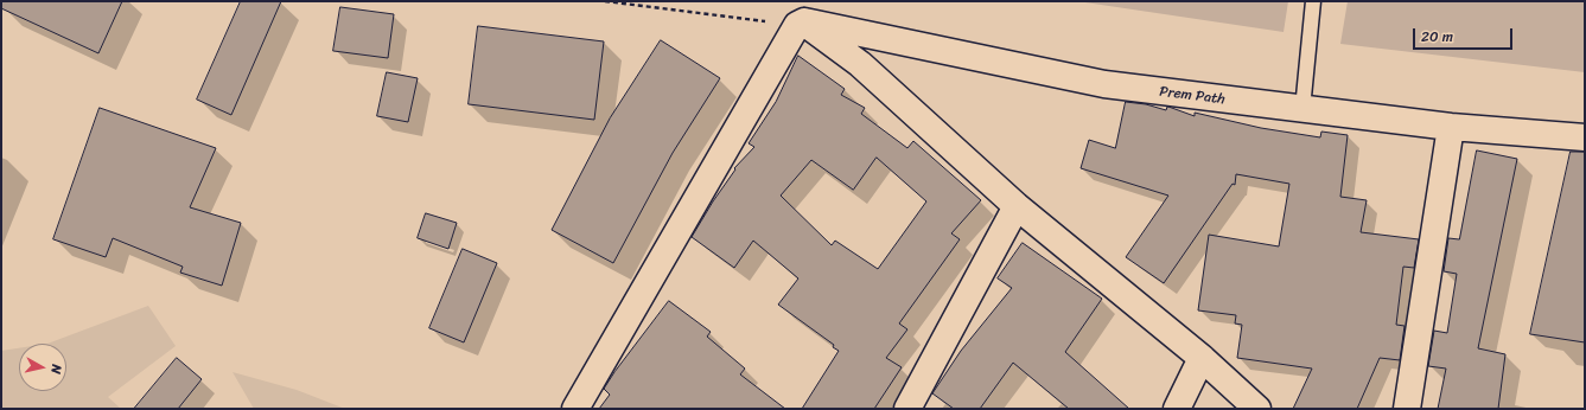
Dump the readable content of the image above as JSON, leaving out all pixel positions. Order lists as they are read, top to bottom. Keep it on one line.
{"streets":{"street":["Prem Path"]},"scale_bar":"20 m","north":"right"}
